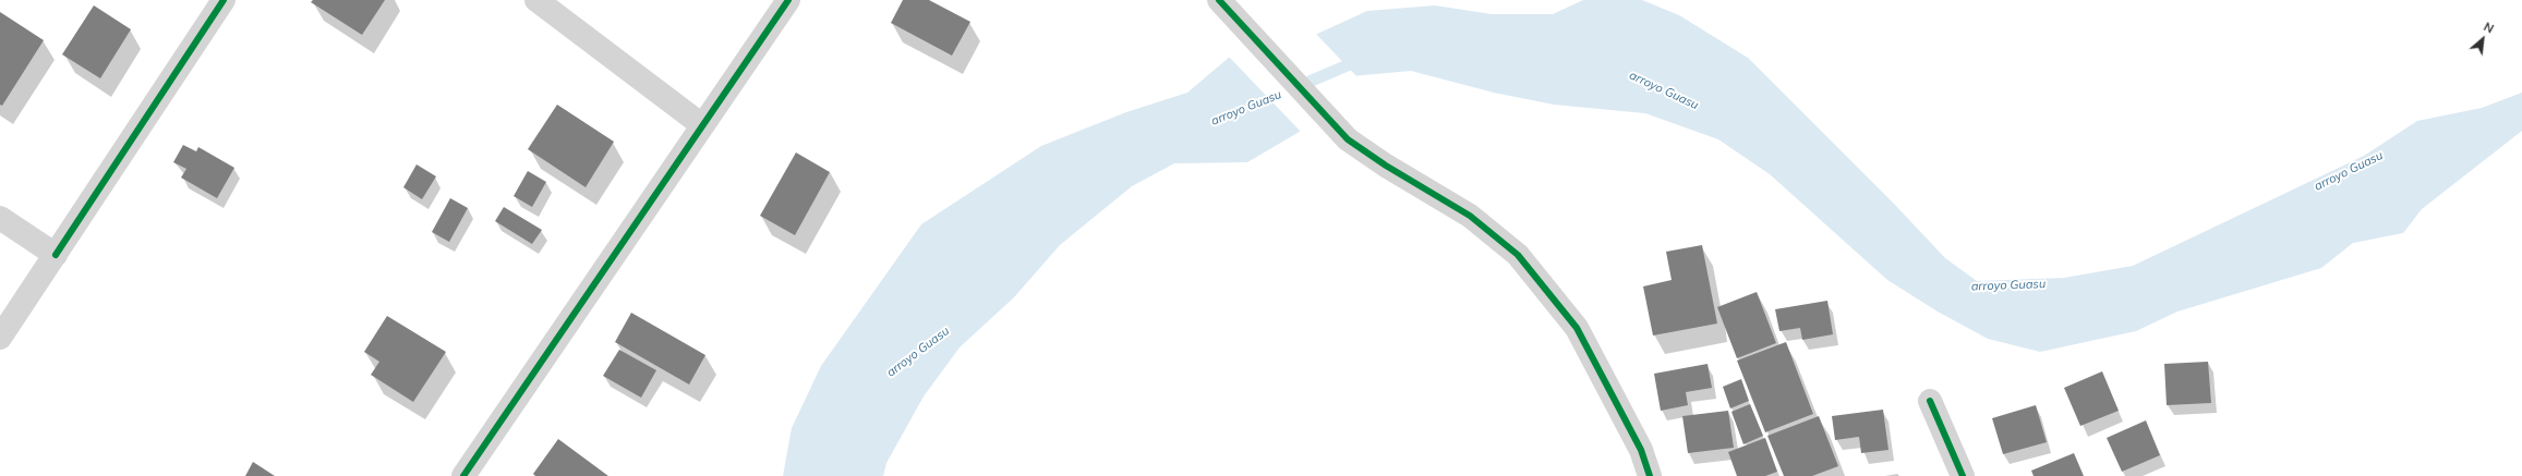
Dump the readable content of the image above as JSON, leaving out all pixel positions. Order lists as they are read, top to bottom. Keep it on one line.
{"water":["arroyo Guasu"],"north":"top right"}
